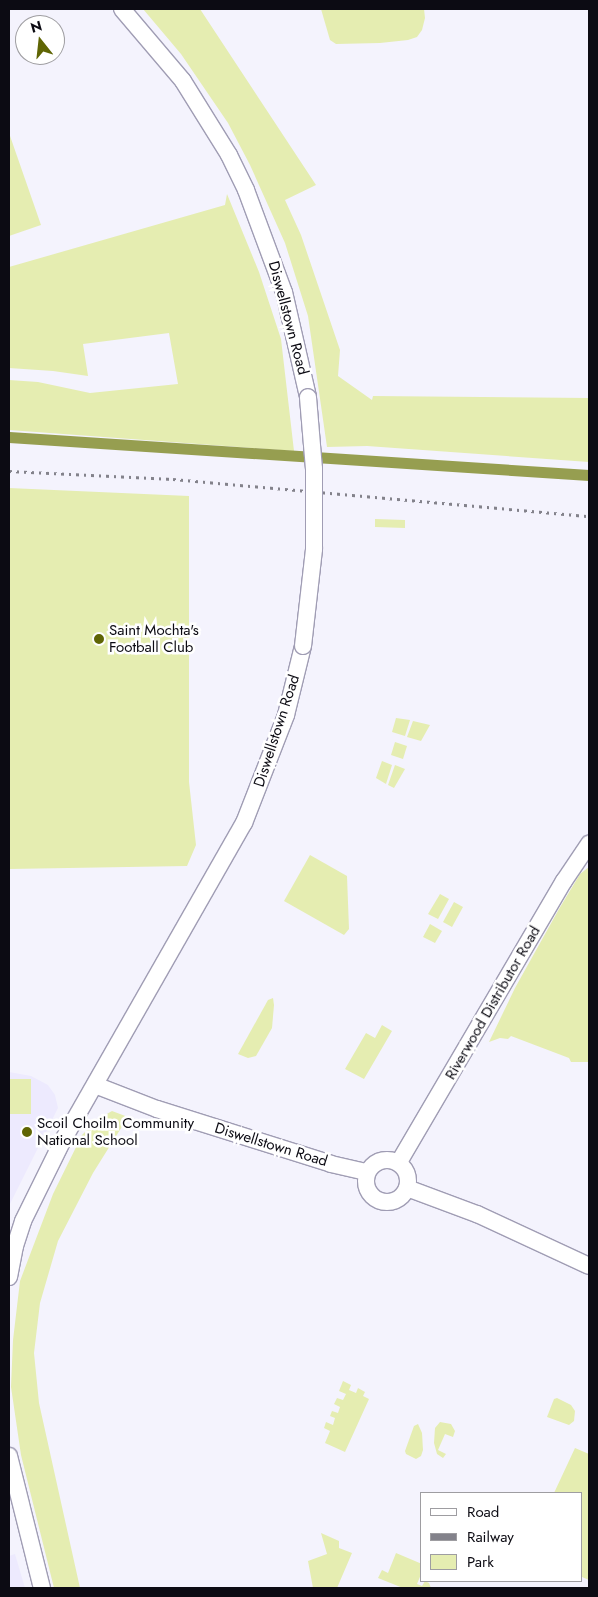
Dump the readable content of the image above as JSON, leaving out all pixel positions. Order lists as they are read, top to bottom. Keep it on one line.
{"streets":{"street":["Diswellstown Road","Riverwood Distributor Road"]},"crossings":[["Diswellstown Road","Riverwood Distributor Road"]],"places":["Saint Mochta's Football Club","Scoil Choilm Community National School"],"legend":["Road","Railway","Park"],"north":"top"}
